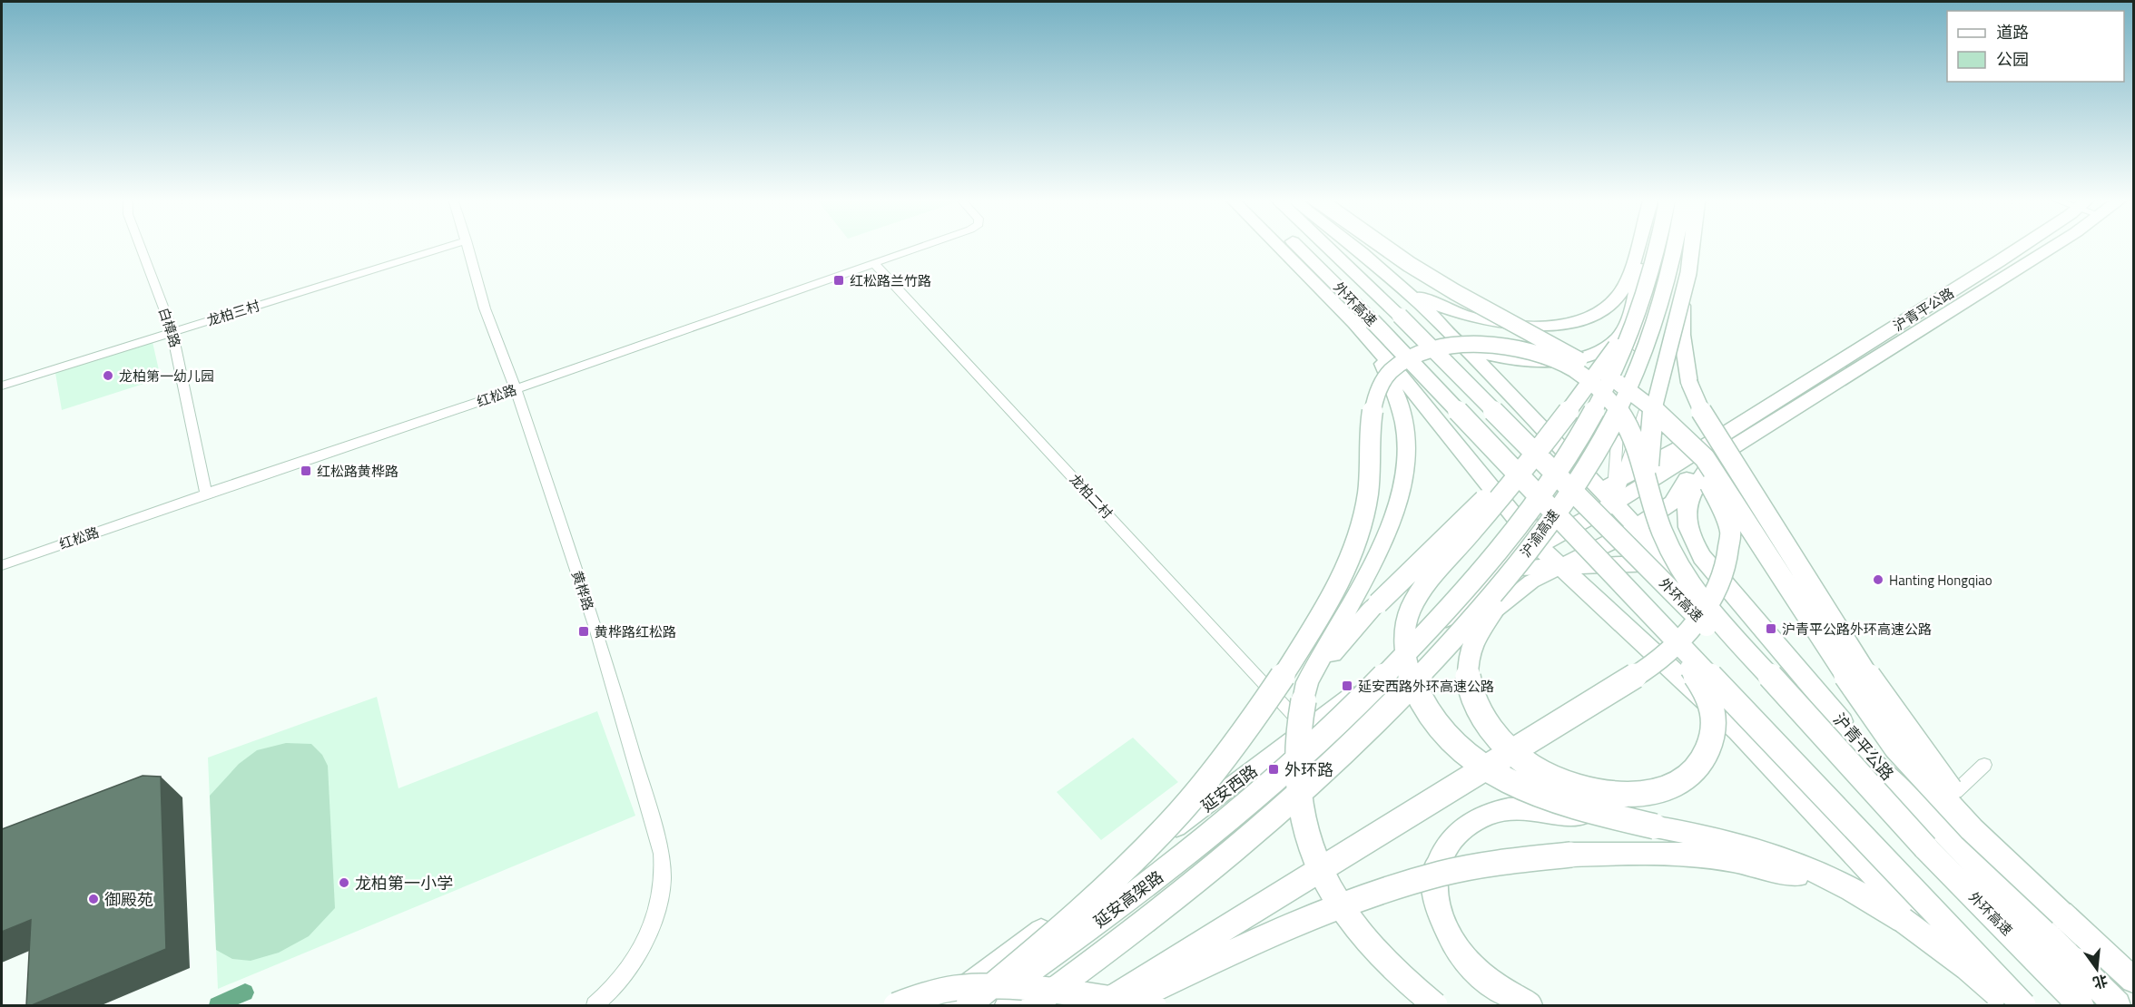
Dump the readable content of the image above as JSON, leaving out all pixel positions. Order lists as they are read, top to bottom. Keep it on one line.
{"streets":{"highway":["外环高速","沪青平公路","沪渝高速","延安高架路"],"main road":["延安西路"],"street":["龙柏三村","白樟路","红松路","龙柏二村","黄桦路"]},"crossings":[["沪青平公路","延安西路"],["龙柏三村","白樟路"],["白樟路","红松路"],["红松路","龙柏二村"],["红松路","黄桦路"],["龙柏二村","延安西路"],["沪渝高速","延安高架路"]],"places":{"transit":["红松路兰竹路","红松路黄桦路","沪青平公路外环高速公路","黄桦路红松路","延安西路外环高速公路","外环路"],"other":["龙柏第一幼儿园","Hanting Hongqiao","龙柏第一小学","御殿苑"]},"legend":["道路","公园"],"north":"bottom"}
